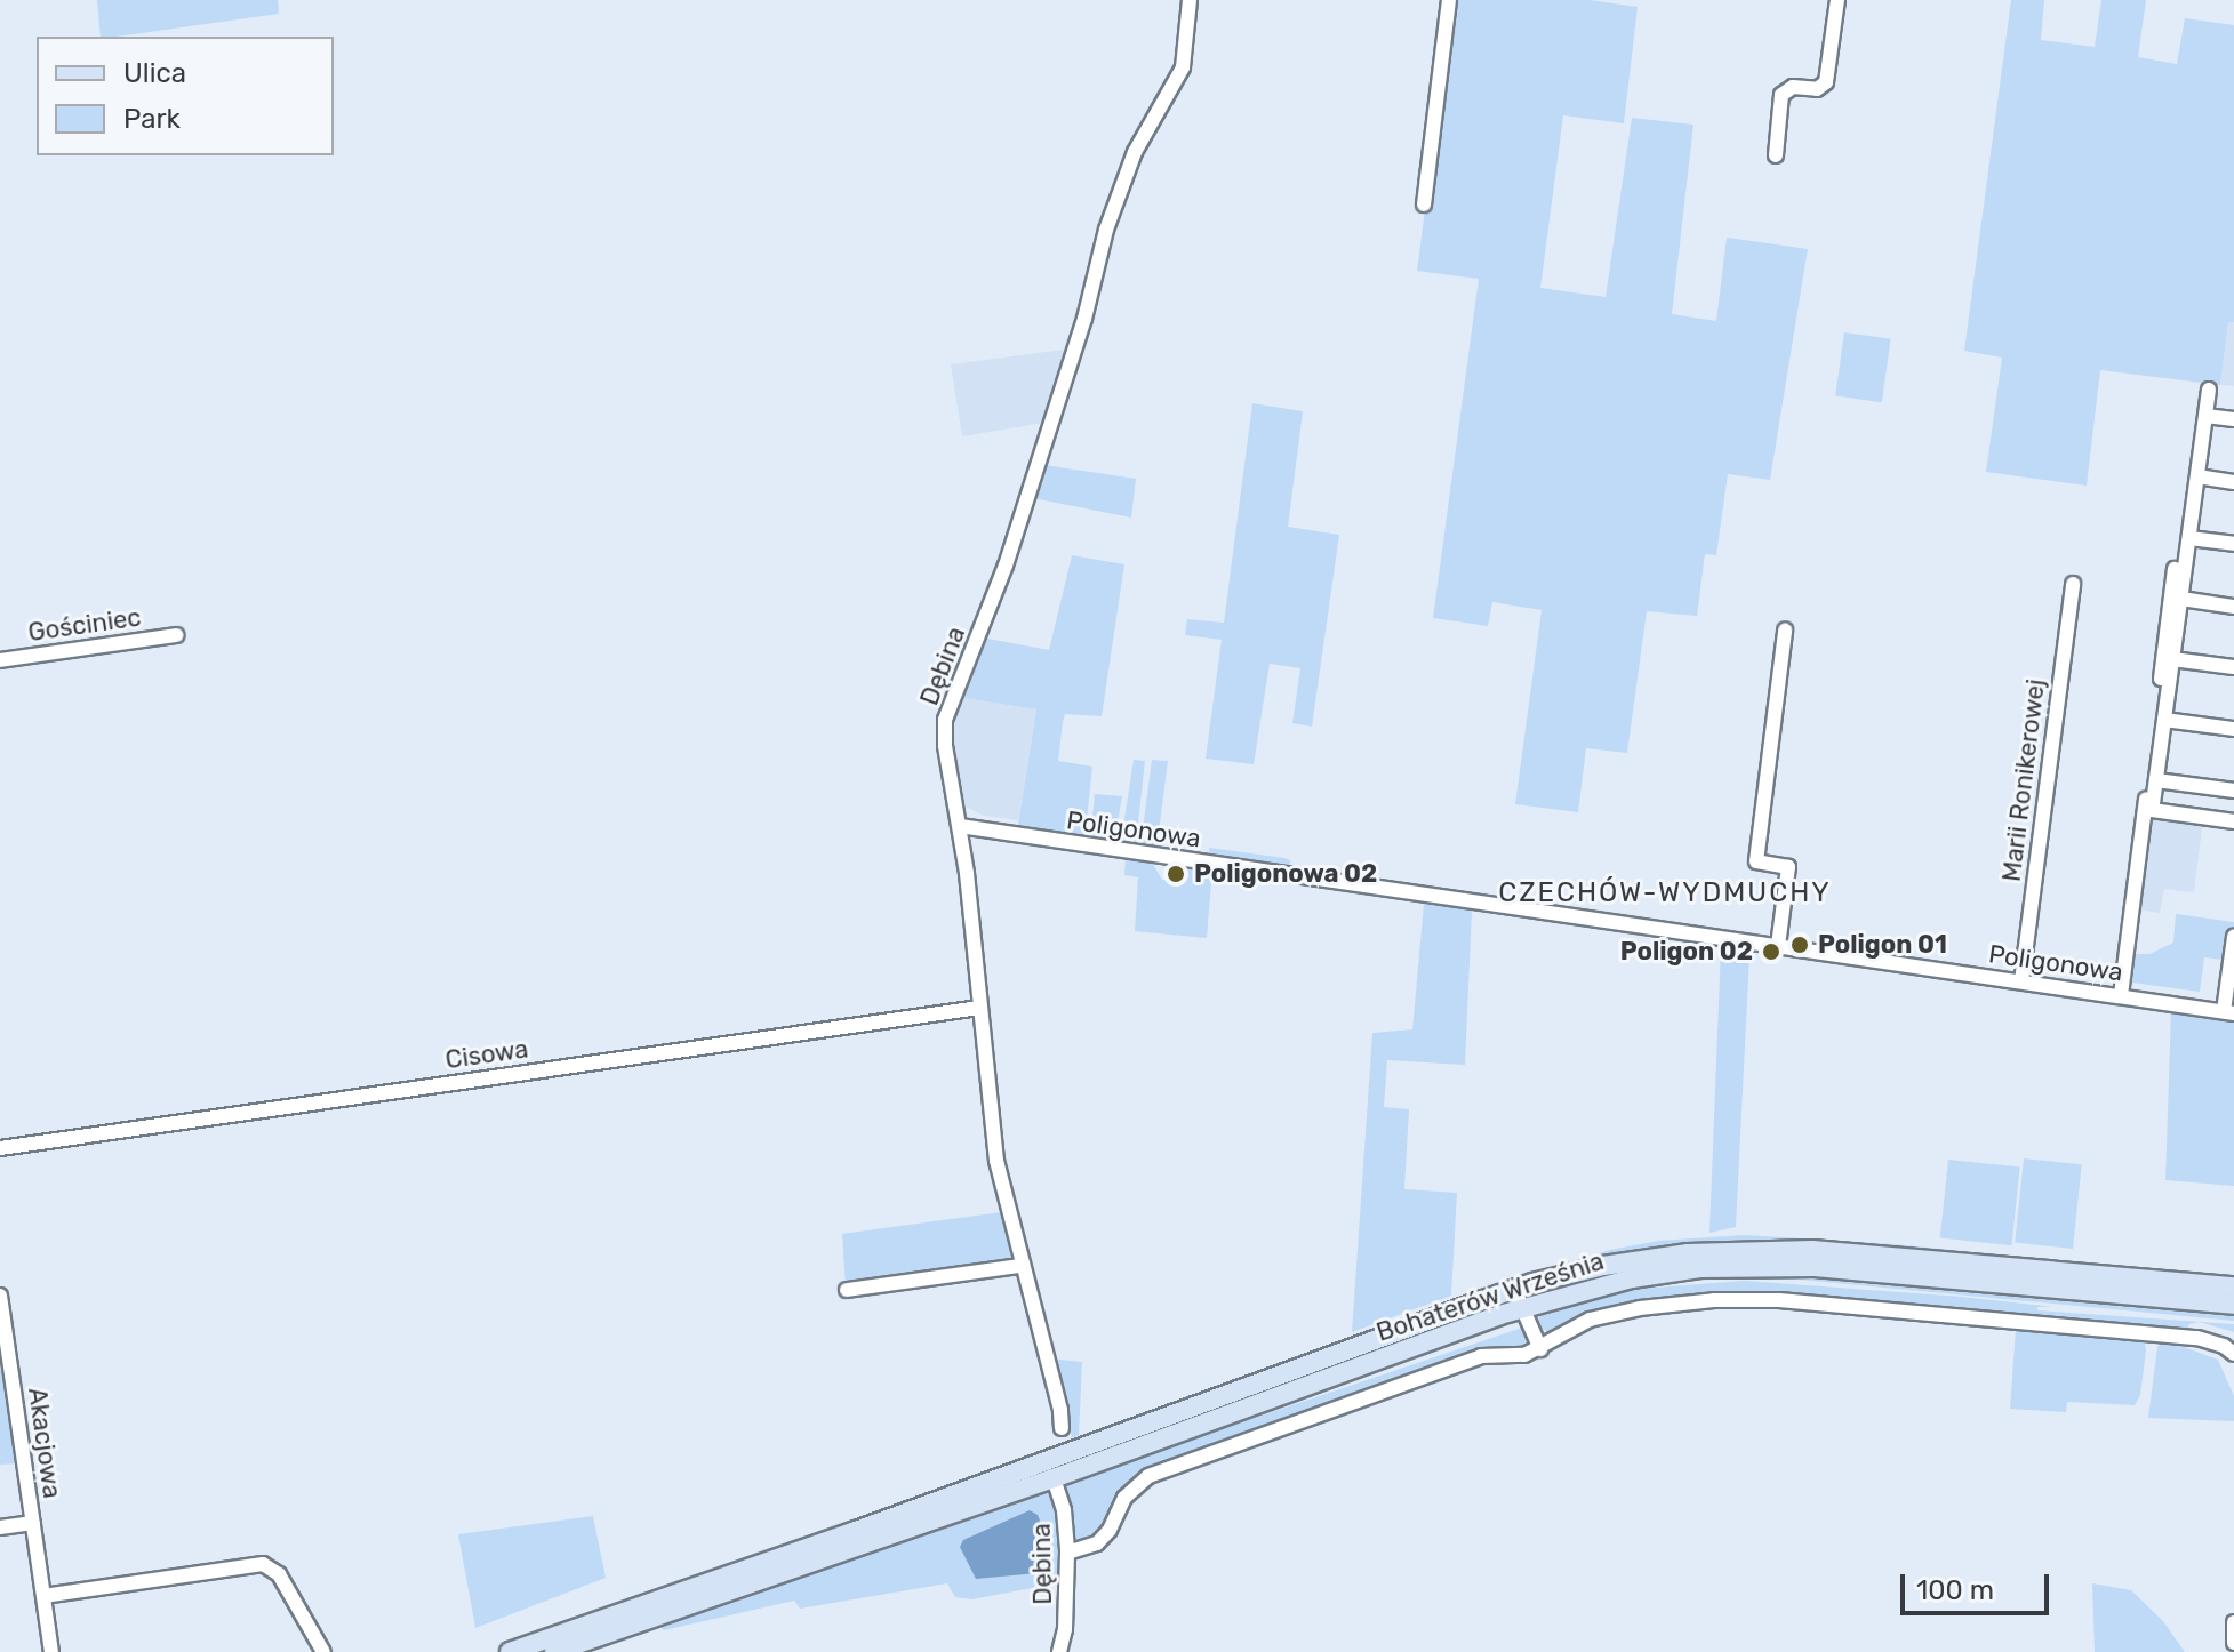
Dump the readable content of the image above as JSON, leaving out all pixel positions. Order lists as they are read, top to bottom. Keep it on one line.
{"streets":{"main road":["Bohaterów Września"],"street":["Gościniec","Dębina","Marii Ronikerowej","Poligonowa","Cisowa","Akacjowa"]},"crossings":[["Dębina","Poligonowa"],["Dębina","Cisowa"],["Dębina","Bohaterów Września"],["Marii Ronikerowej","Poligonowa"]],"districts":["CZECHÓW-WYDMUCHY"],"places":["Poligonowa 02","Poligon 01","Poligon 02"],"legend":["Ulica","Park"],"scale_bar":"100 m"}
